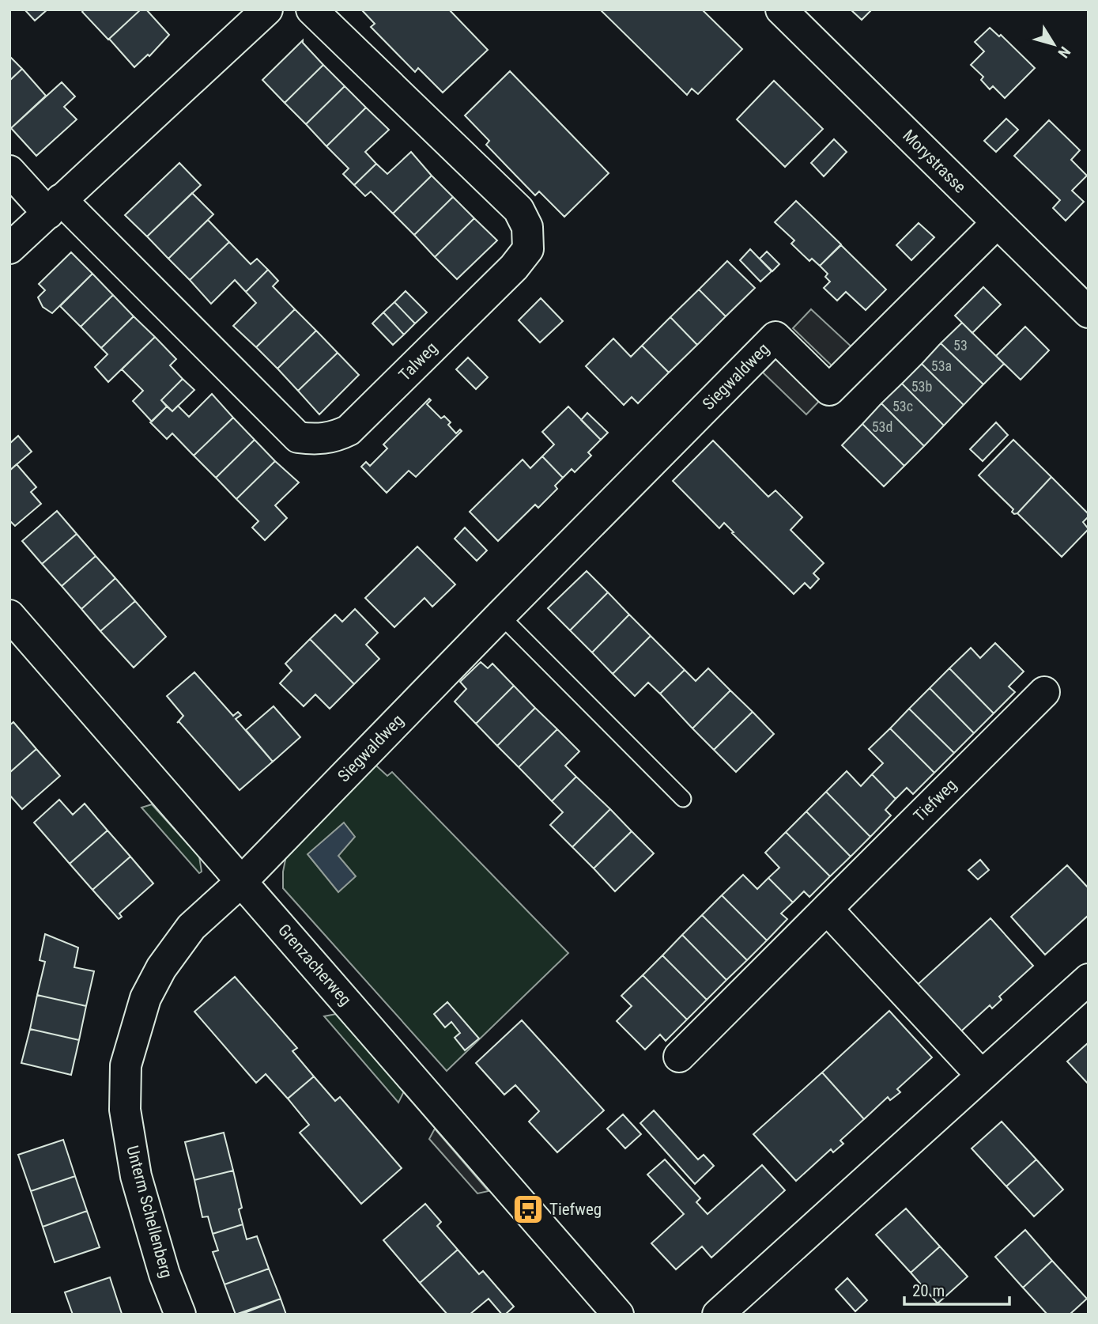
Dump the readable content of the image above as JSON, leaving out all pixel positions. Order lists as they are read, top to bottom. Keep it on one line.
{"streets":{"street":["Morystrasse","Talweg","Siegwaldweg","Tiefweg","Grenzacherweg","Unterm Schellenberg"]},"crossings":[["Morystrasse","Siegwaldweg"],["Siegwaldweg","Grenzacherweg"],["Siegwaldweg","Unterm Schellenberg"],["Grenzacherweg","Unterm Schellenberg"]],"places":{"bus stop":["Tiefweg"]},"house_numbers":["53","53a","53b","53c","53d"],"scale_bar":"20 m","north":"bottom right"}
